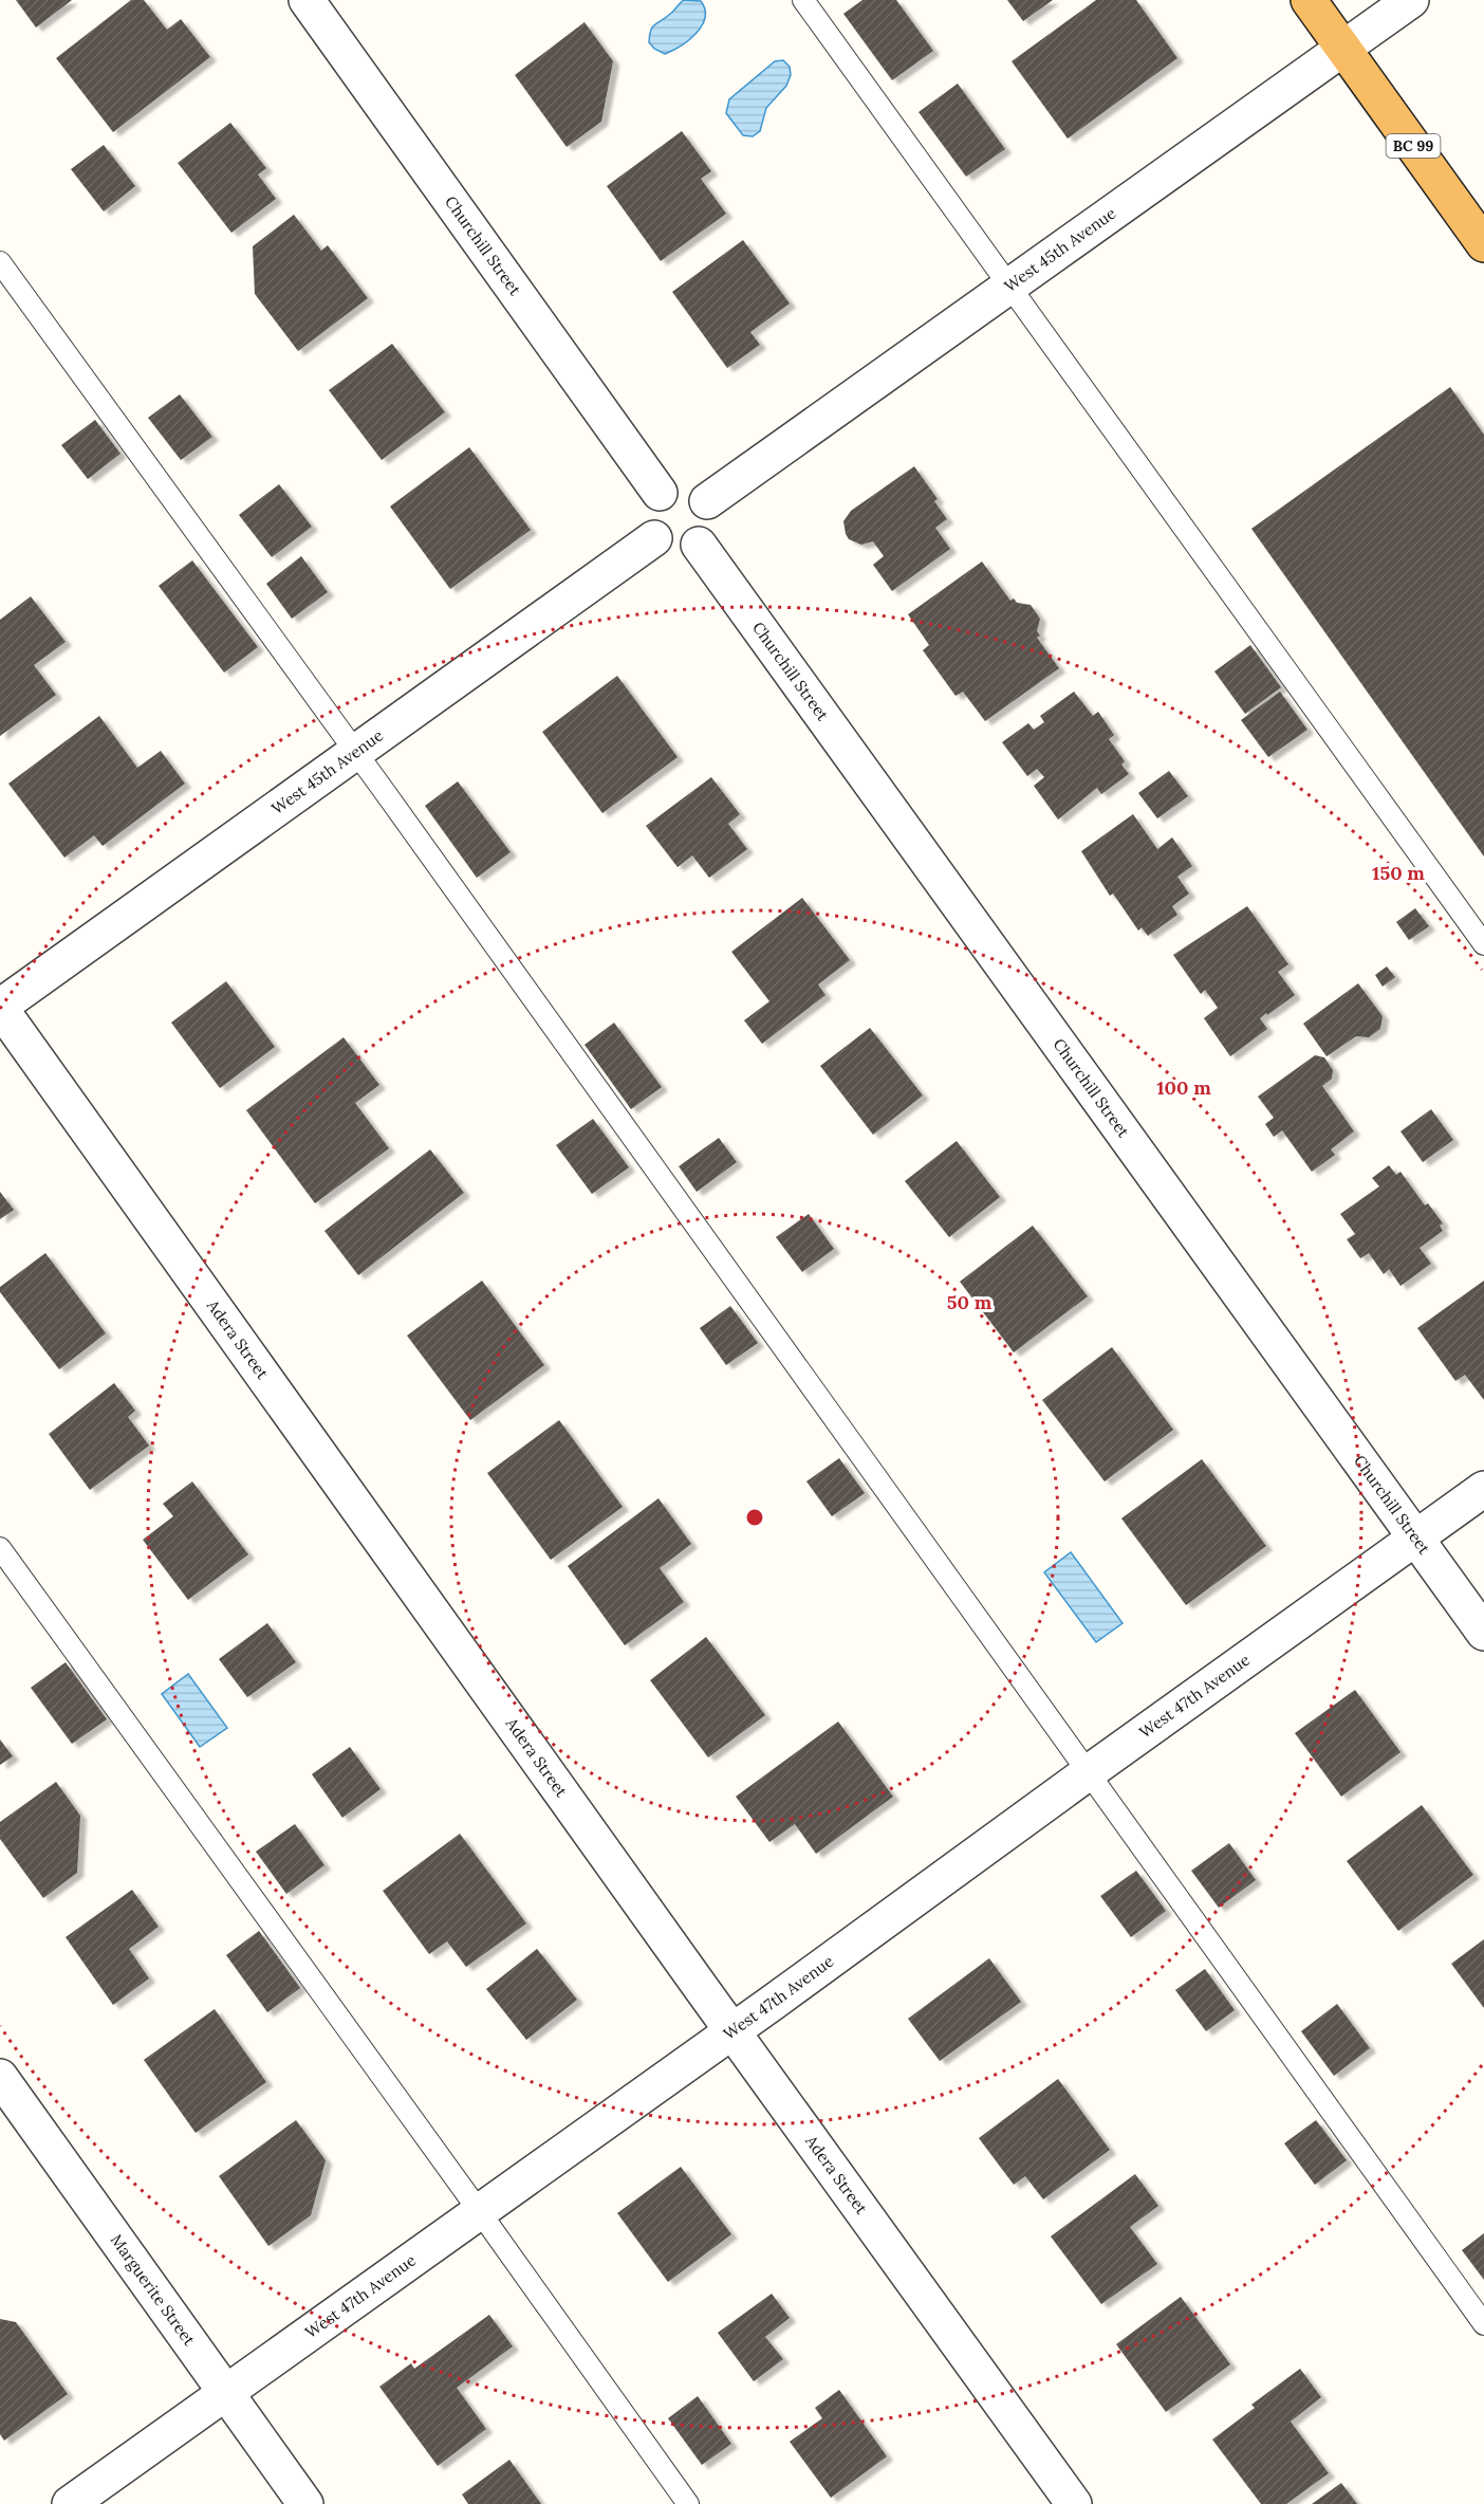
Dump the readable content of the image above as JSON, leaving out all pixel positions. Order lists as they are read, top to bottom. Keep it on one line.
{"streets":{"highway":["BC 99"],"street":["Churchill Street","West 45th Avenue","Adera Street","West 47th Avenue","Marguerite Street"]},"crossings":[["BC 99","West 45th Avenue"],["Churchill Street","West 45th Avenue"],["Churchill Street","West 47th Avenue"],["West 45th Avenue","Adera Street"],["Adera Street","West 47th Avenue"],["West 47th Avenue","Marguerite Street"]],"rings":["150 m","100 m","50 m"]}
